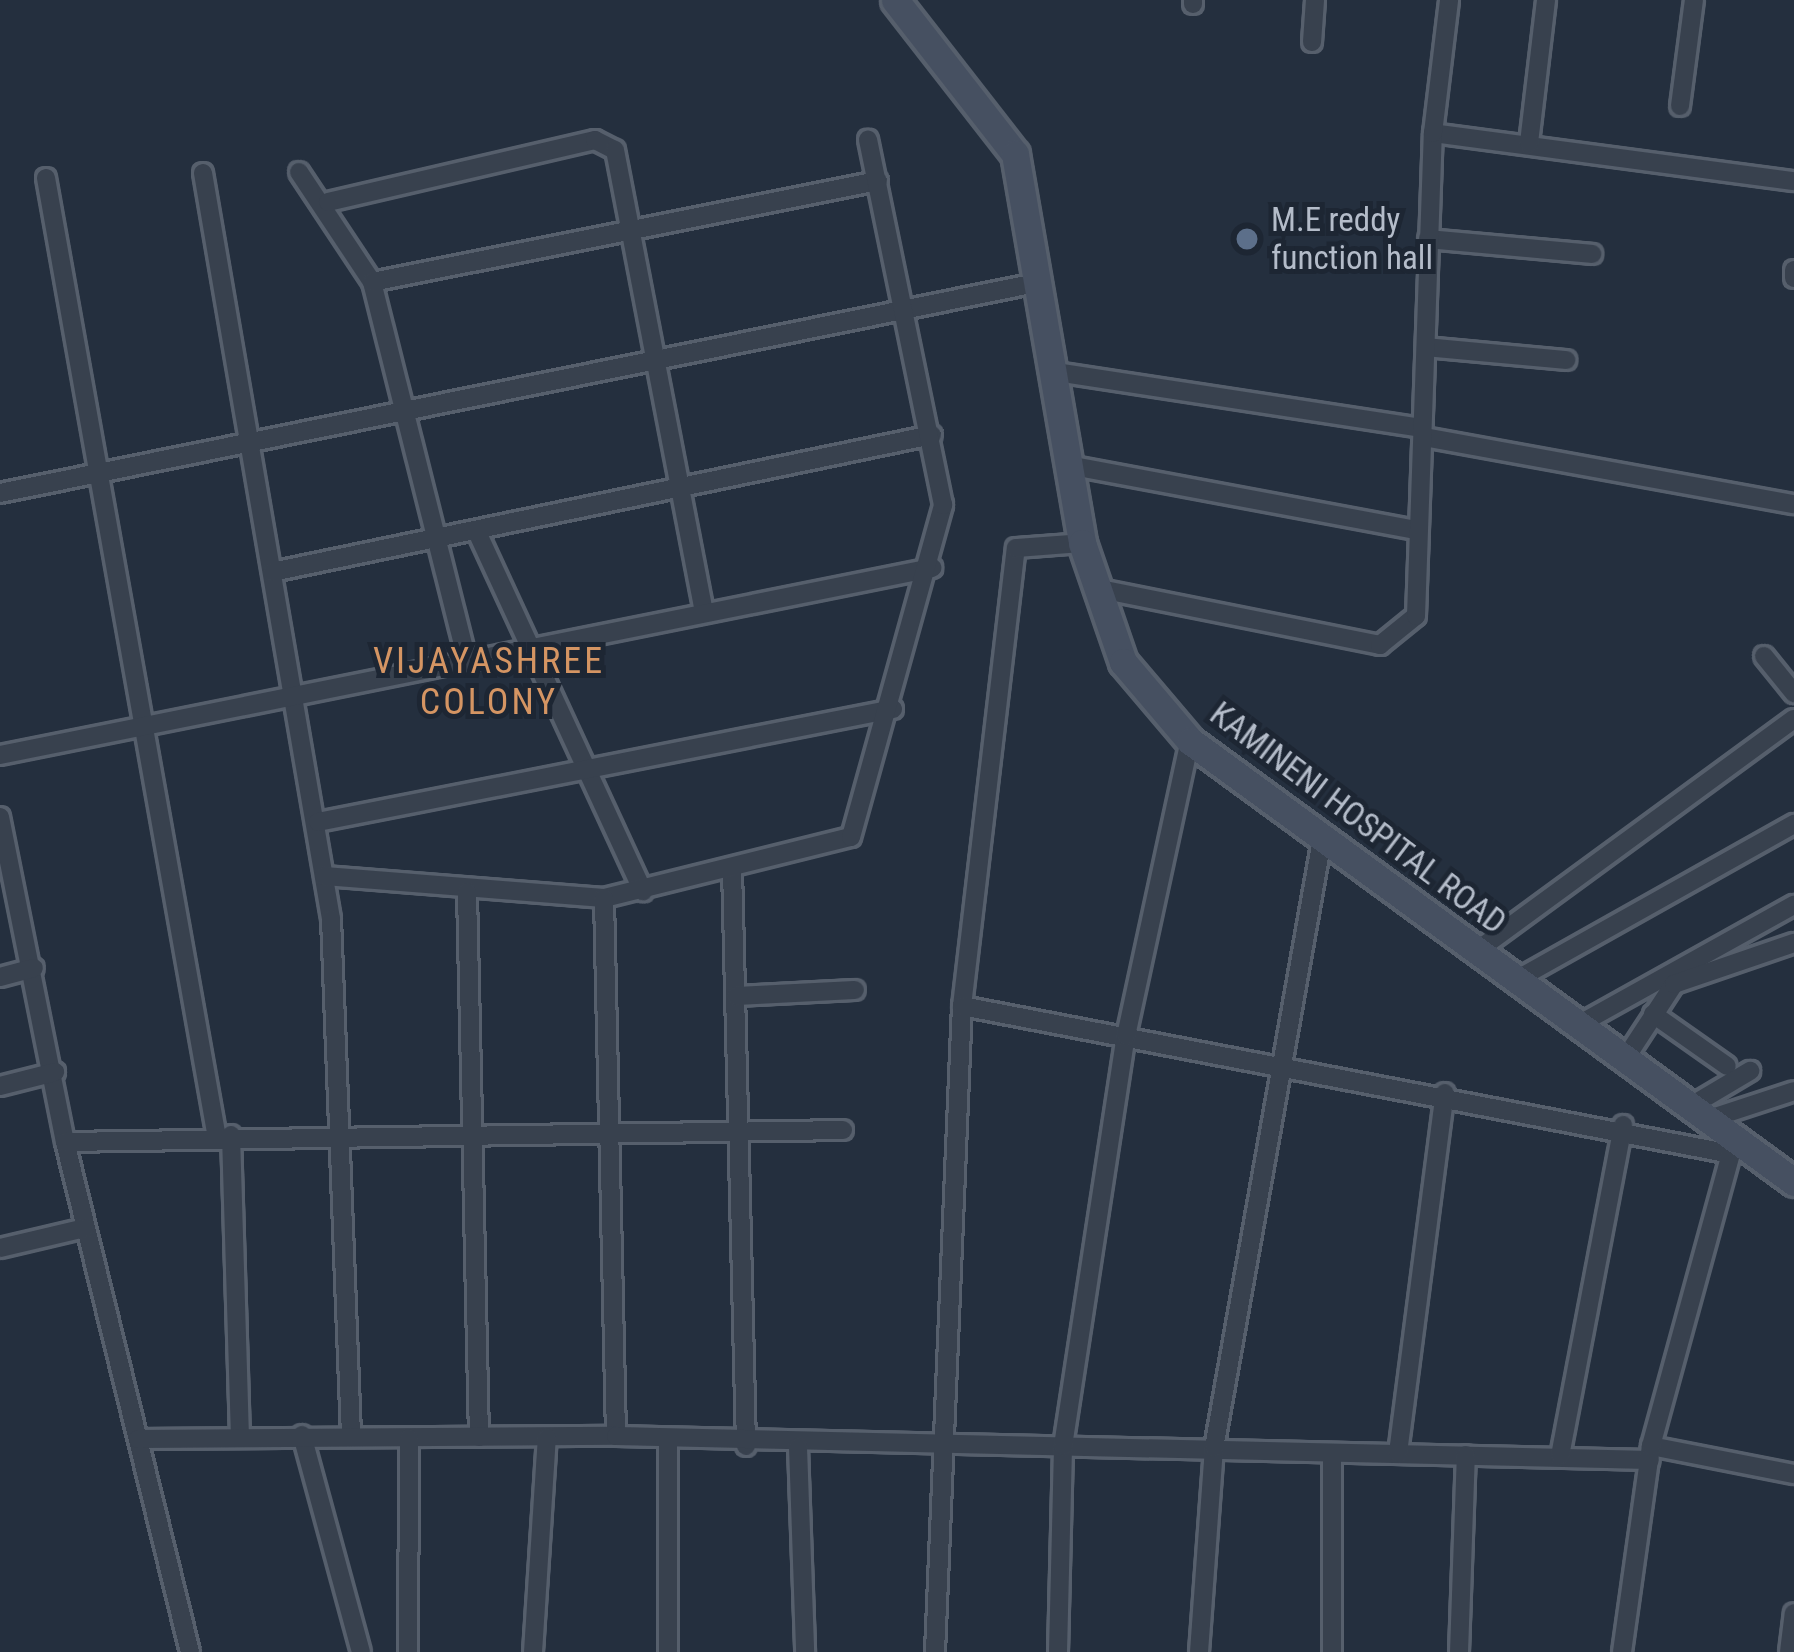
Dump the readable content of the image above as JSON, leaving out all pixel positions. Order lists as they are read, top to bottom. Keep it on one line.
{"streets":{"street":["KAMINENI HOSPITAL ROAD"]},"districts":["VIJAYASHREE COLONY"],"places":["M.E reddy function hall"]}
